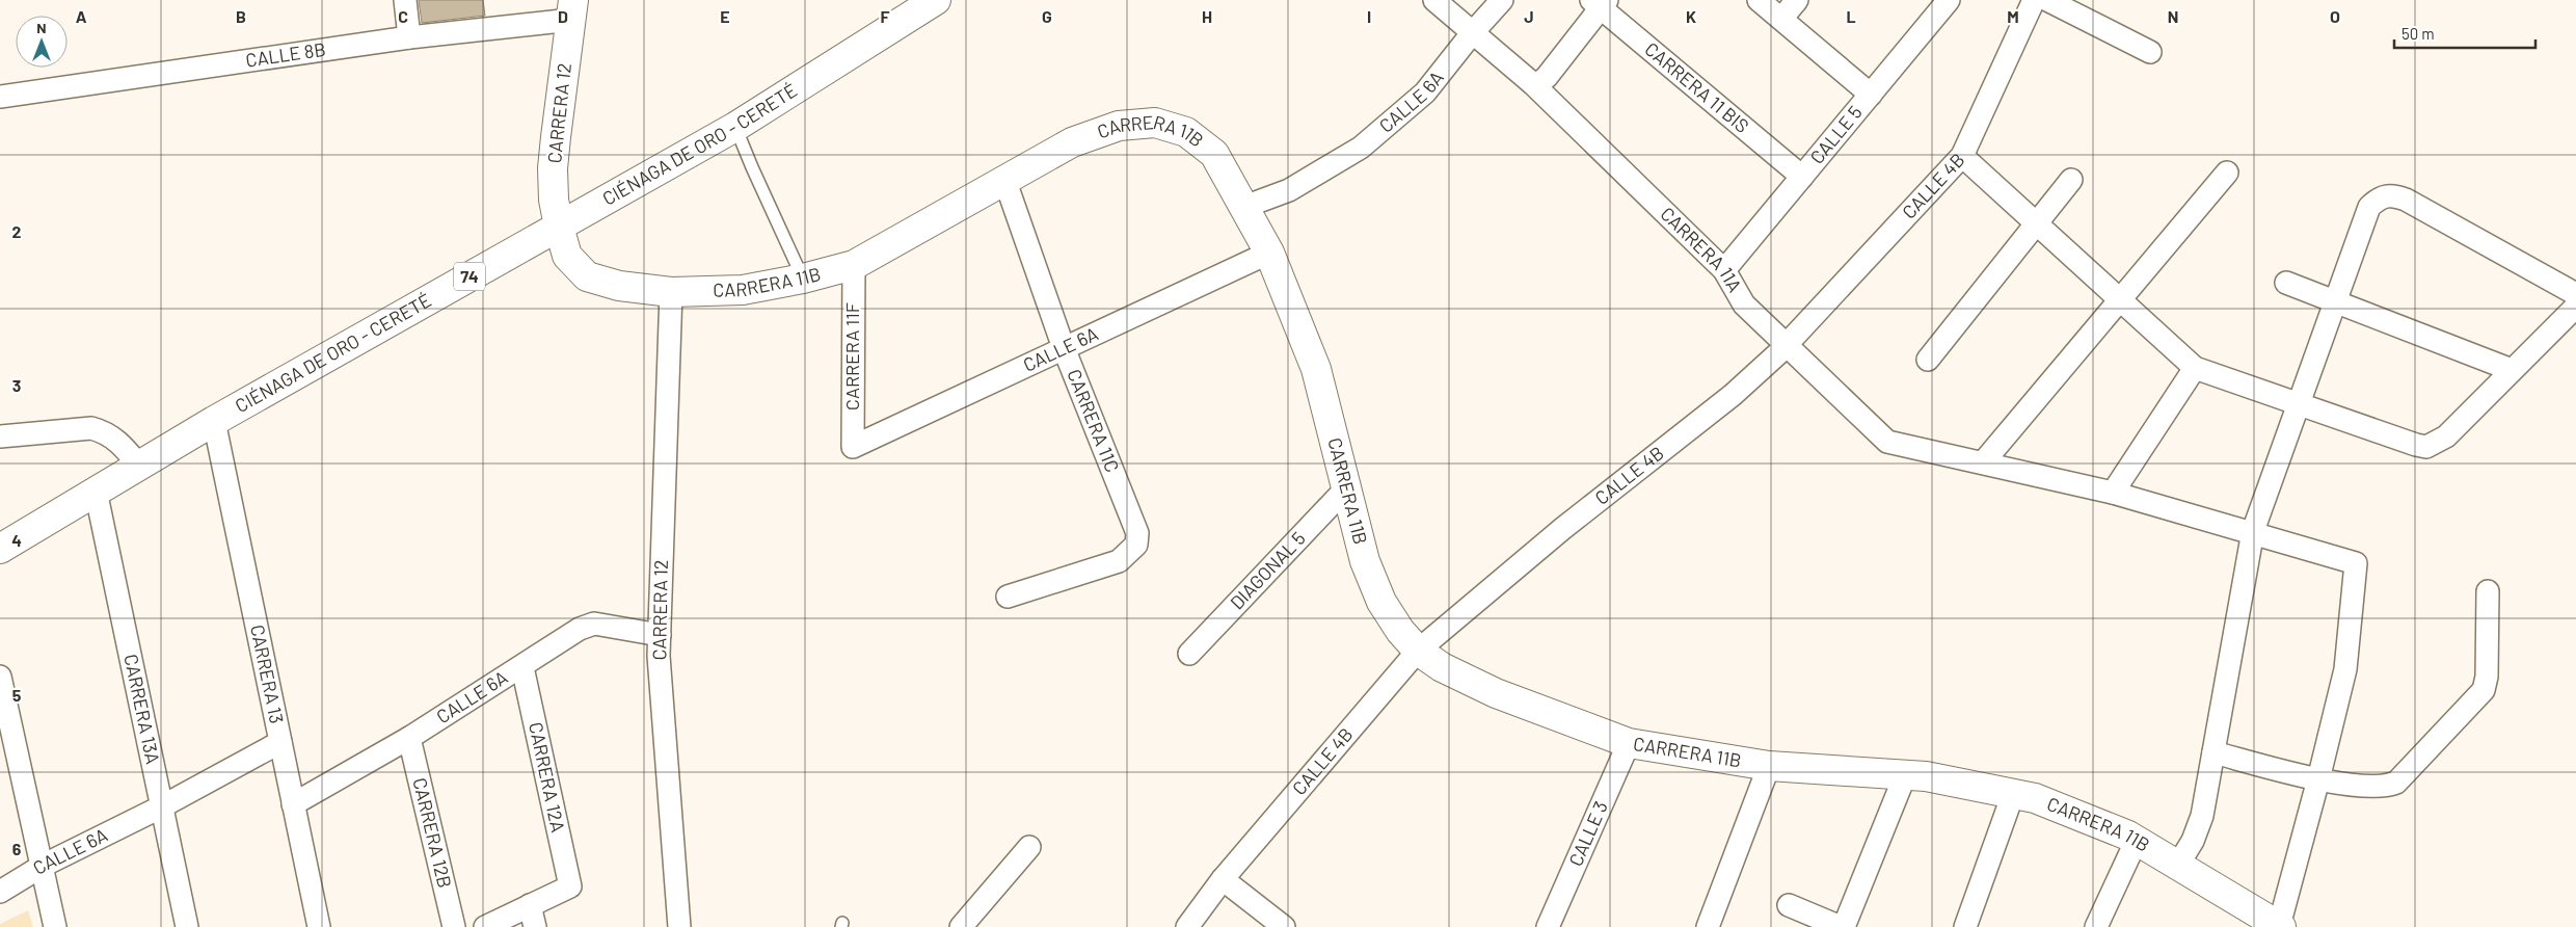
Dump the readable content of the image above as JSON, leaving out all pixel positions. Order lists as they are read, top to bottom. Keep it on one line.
{"streets":{"main road":["CARRERA 12","CARRERA 11B","CIÉNAGA DE ORO - CERETÉ","74"],"street":["CALLE 8B","CARRERA 11 BIS","CALLE 6A","CALLE 5","CALLE 4B","CARRERA 11A","CARRERA 11F","CARRERA 11C","DIAGONAL 5","CARRERA 13","CARRERA 13A","CARRERA 12A","CARRERA 12B","CALLE 3"]},"crossings":[["CALLE 8B","CARRERA 12"],["CARRERA 11 BIS","CALLE 5"],["CALLE 6A","CARRERA 12"],["CALLE 6A","CARRERA 11B"],["CALLE 6A","CARRERA 11A"],["CALLE 6A","CARRERA 11F"],["CALLE 6A","CARRERA 11C"],["CALLE 6A","CARRERA 13"],["CALLE 6A","CARRERA 13A"],["CALLE 6A","CARRERA 12A"],["CALLE 6A","CARRERA 12B"],["CARRERA 12","CARRERA 11B"],["CARRERA 12","CIÉNAGA DE ORO - CERETÉ"],["CALLE 5","CARRERA 11A"],["CARRERA 11B","CIÉNAGA DE ORO - CERETÉ"],["CARRERA 11B","CALLE 4B"],["CARRERA 11B","CARRERA 11F"],["CARRERA 11B","CARRERA 11C"],["CARRERA 11B","DIAGONAL 5"],["CARRERA 11B","CALLE 3"],["CIÉNAGA DE ORO - CERETÉ","CARRERA 13"],["CIÉNAGA DE ORO - CERETÉ","CARRERA 13A"],["CALLE 4B","CARRERA 11A"]],"scale_bar":"50 m","north":"top","grid":{"columns":["A","B","C","D","E","F","G","H","I","J","K","L","M","N","O"],"rows":["2","3","4","5","6"]}}
